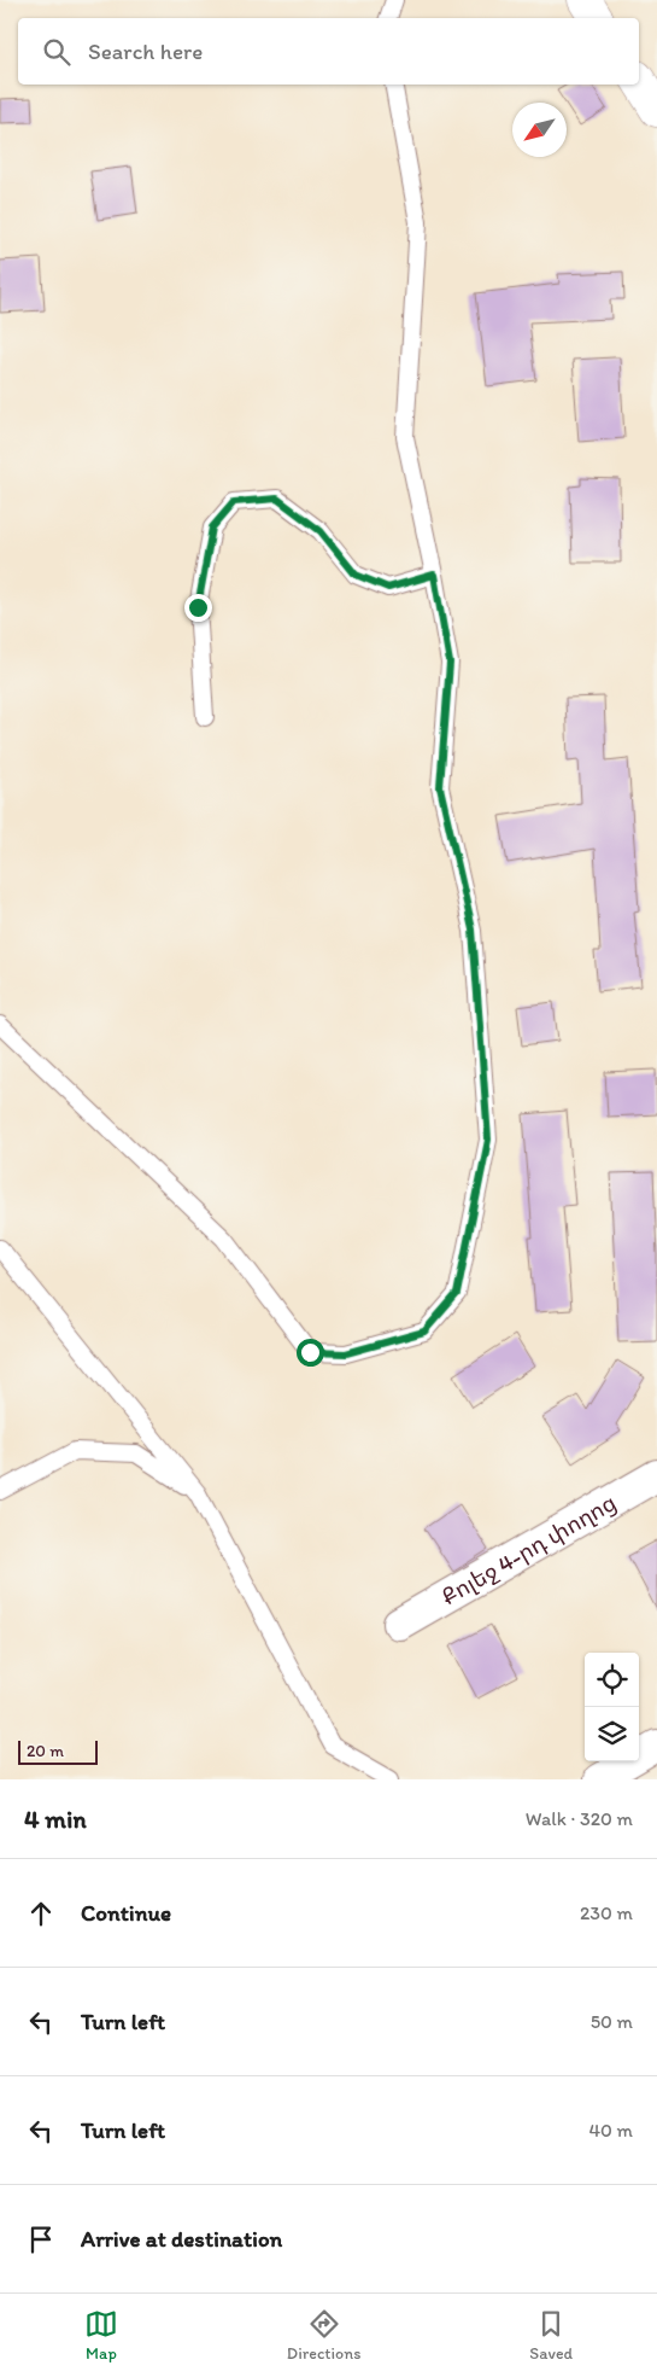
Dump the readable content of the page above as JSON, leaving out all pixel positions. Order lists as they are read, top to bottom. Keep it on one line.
{"streets":{"street":["Քոլեջ 4-րդ փողոց"]},"scale_bar":"20 m","north":"bottom left","page":{"search":"Search here","scale":"20 m","heading":["4 min","Walk · 320 m"],"list":[["Continue","230 m"],["Turn left","50 m"],["Turn left","40 m"],"Arrive at destination"],"nav":["Map","Directions","Saved"]}}
